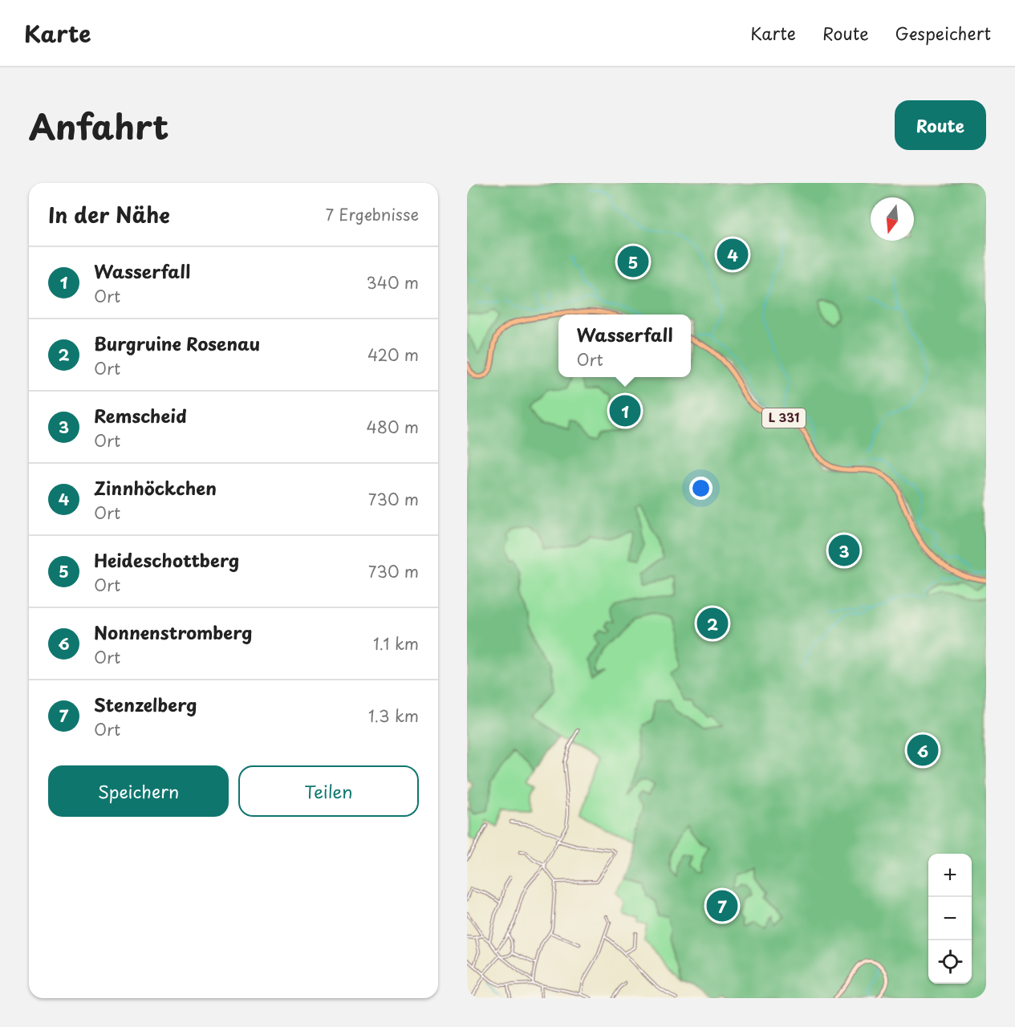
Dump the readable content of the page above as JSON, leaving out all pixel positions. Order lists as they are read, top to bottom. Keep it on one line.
{"streets":{"main road":["L 331"]},"north":"bottom","page":{"header":"Karte","nav":["Karte","Route","Gespeichert"],"title":"Anfahrt","buttons":["Route",["Speichern","Teilen"]],"heading":["In der Nähe","7 Ergebnisse"],"pins":["4","5","1","3","2","6","7"],"list":[{"mark":"1","name":"Wasserfall","note":"Ort","value":"340 m"},{"mark":"2","name":"Burgruine Rosenau","note":"Ort","value":"420 m"},{"mark":"3","name":"Remscheid","note":"Ort","value":"480 m"},{"mark":"4","name":"Zinnhöckchen","note":"Ort","value":"730 m"},{"mark":"5","name":"Heideschottberg","note":"Ort","value":"730 m"},{"mark":"6","name":"Nonnenstromberg","note":"Ort","value":"1.1 km"},{"mark":"7","name":"Stenzelberg","note":"Ort","value":"1.3 km"}],"popup":["Wasserfall","Ort"],"map_buttons":["+","−"]}}
